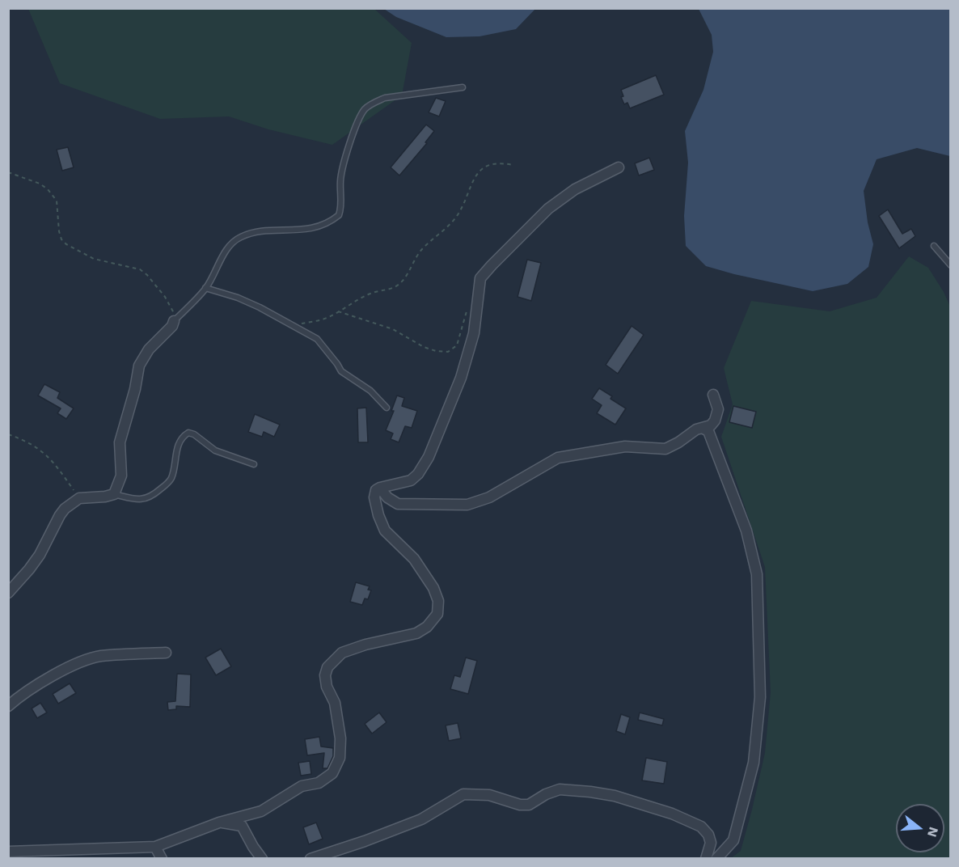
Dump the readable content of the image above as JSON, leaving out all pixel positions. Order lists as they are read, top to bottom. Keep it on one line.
{"north":"right"}
